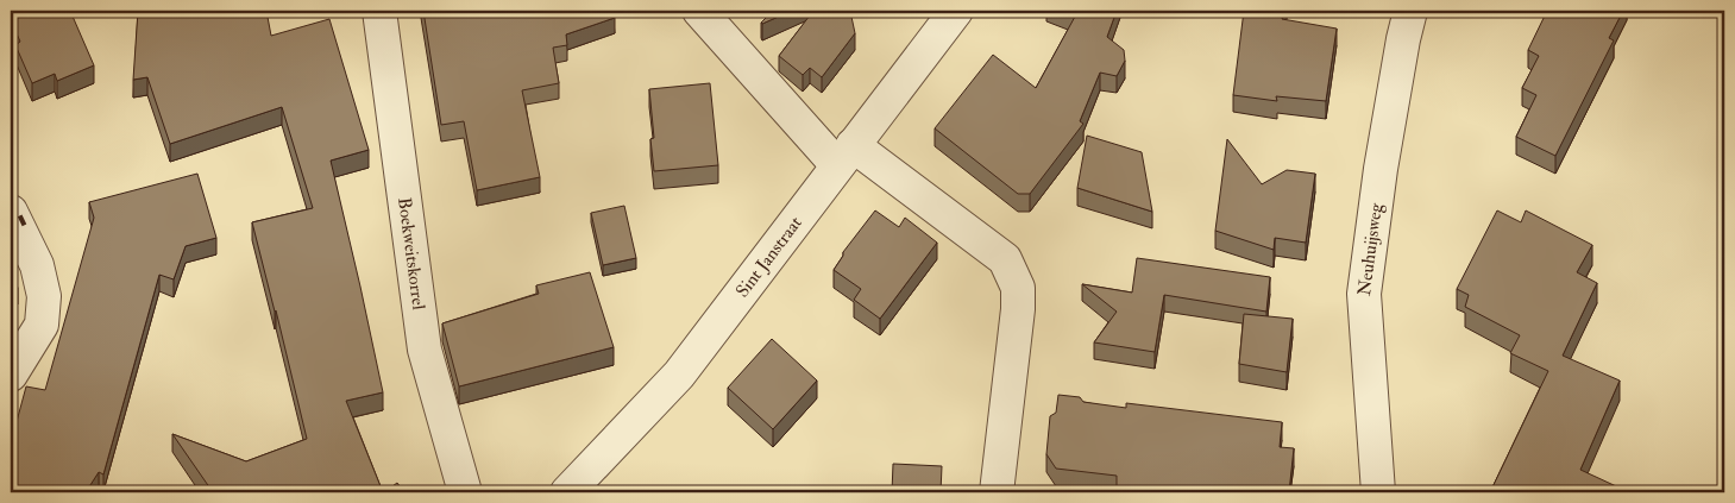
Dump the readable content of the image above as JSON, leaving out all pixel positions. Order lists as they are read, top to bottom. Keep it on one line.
{"streets":{"street":["Neuhuijsweg","Boekweitskorrel","Sint Janstraat"]}}
